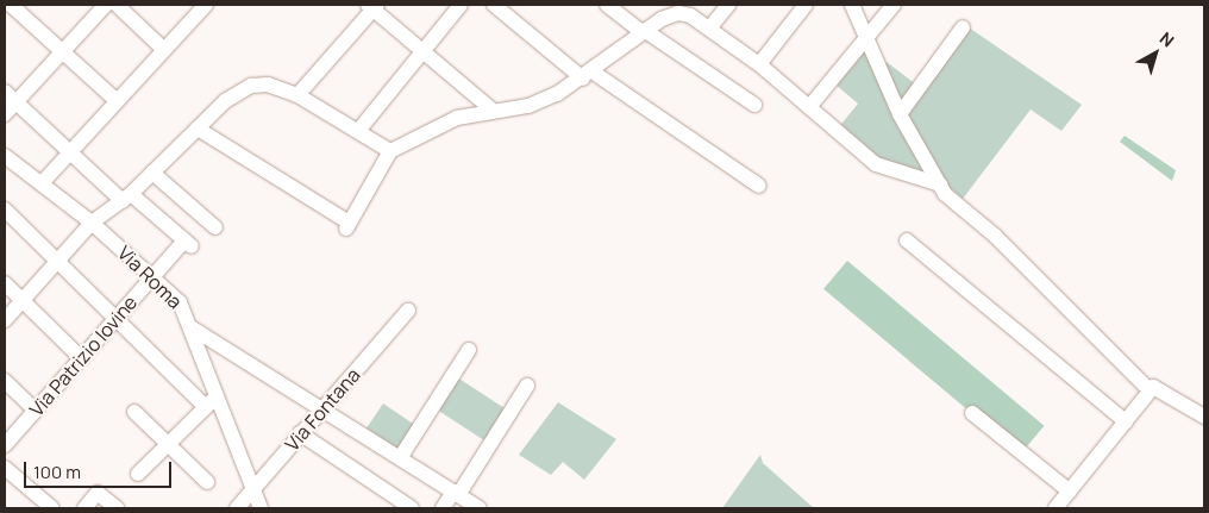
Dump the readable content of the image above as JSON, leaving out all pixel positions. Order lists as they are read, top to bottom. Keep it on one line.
{"streets":{"street":["Via Roma","Via Patrizio Iovine","Via Fontana"]},"crossings":[["Via Roma","Via Patrizio Iovine"],["Via Roma","Via Fontana"]],"scale_bar":"100 m","north":"top right"}
